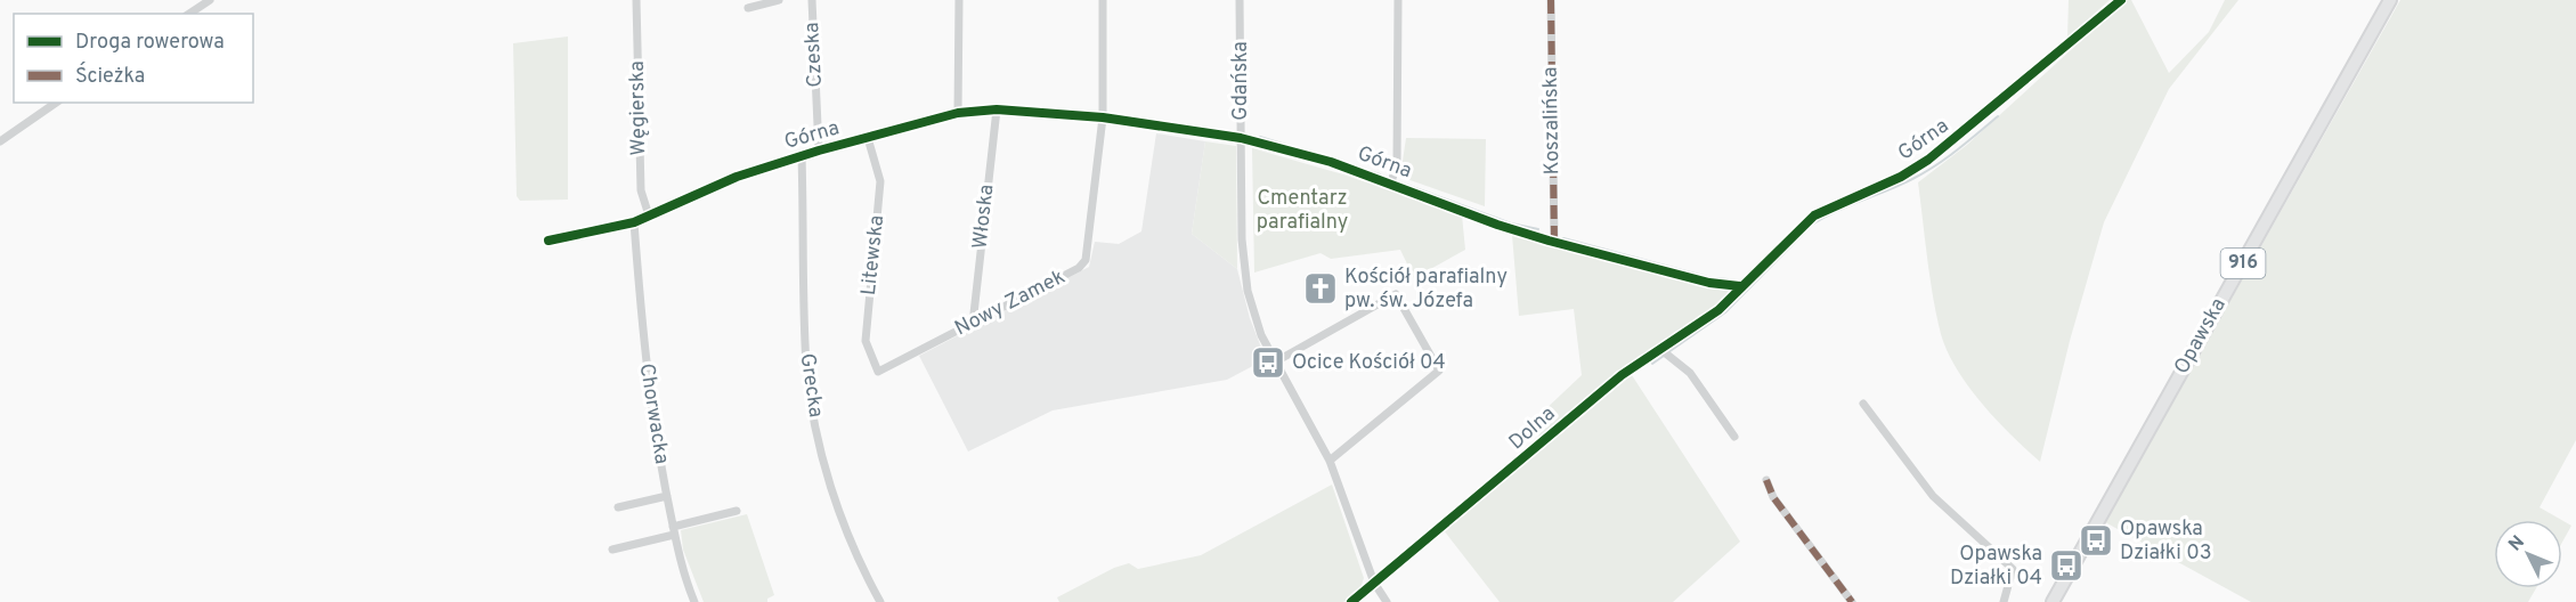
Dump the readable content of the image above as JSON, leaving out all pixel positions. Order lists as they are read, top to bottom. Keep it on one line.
{"streets":{"main road":["916","Opawska"],"street":["Czeska","Gdańska","Węgierska","Koszalińska","Górna","Włoska","Litewska","Nowy Zamek","Grecka","Chorwacka","Dolna"]},"crossings":[["Czeska","Górna"],["Gdańska","Górna"],["Gdańska","Dolna"],["Węgierska","Górna"],["Koszalińska","Górna"],["Górna","Włoska"],["Górna","Litewska"],["Górna","Nowy Zamek"],["Górna","Grecka"],["Górna","Chorwacka"],["Górna","Dolna"],["Włoska","Nowy Zamek"],["Litewska","Nowy Zamek"]],"parks":["Cmentarz parafialny"],"places":{"church":["Kościół parafialny pw. św. Józefa"],"bus stop":["Ocice Kościół 04","Opawska Działki 03","Opawska Działki 04"]},"legend":["Droga rowerowa","Ścieżka"],"north":"top left"}
